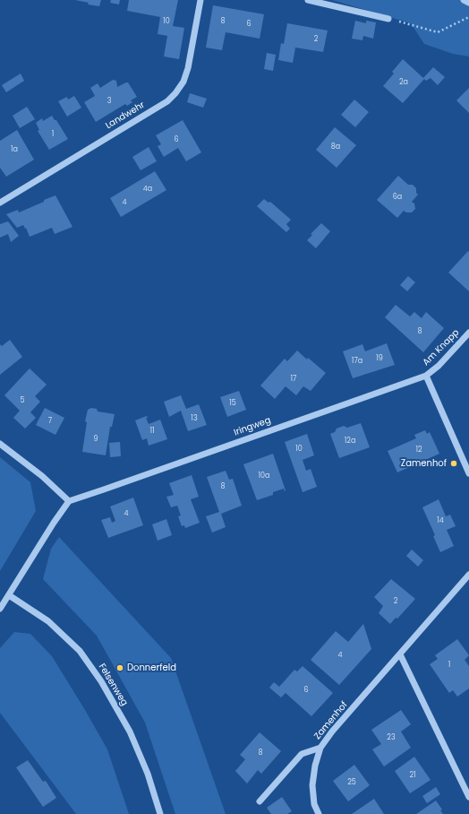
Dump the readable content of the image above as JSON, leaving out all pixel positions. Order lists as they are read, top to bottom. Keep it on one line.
{"streets":{"street":["Landwehr","Am Knapp","Iringweg","Felsenweg","Zamenhof"]},"crossings":[["Am Knapp","Iringweg"]],"places":["Zamenhof","Donnerfeld"],"house_numbers":["10","8","6","2","2a","3","1","6","8a","1a","4a","6a","4","8","19","17a","17","5","15","13","7","11","9","12a","10","12","10a","8","4","14","2","4","1","6","23","8","21","25"]}
